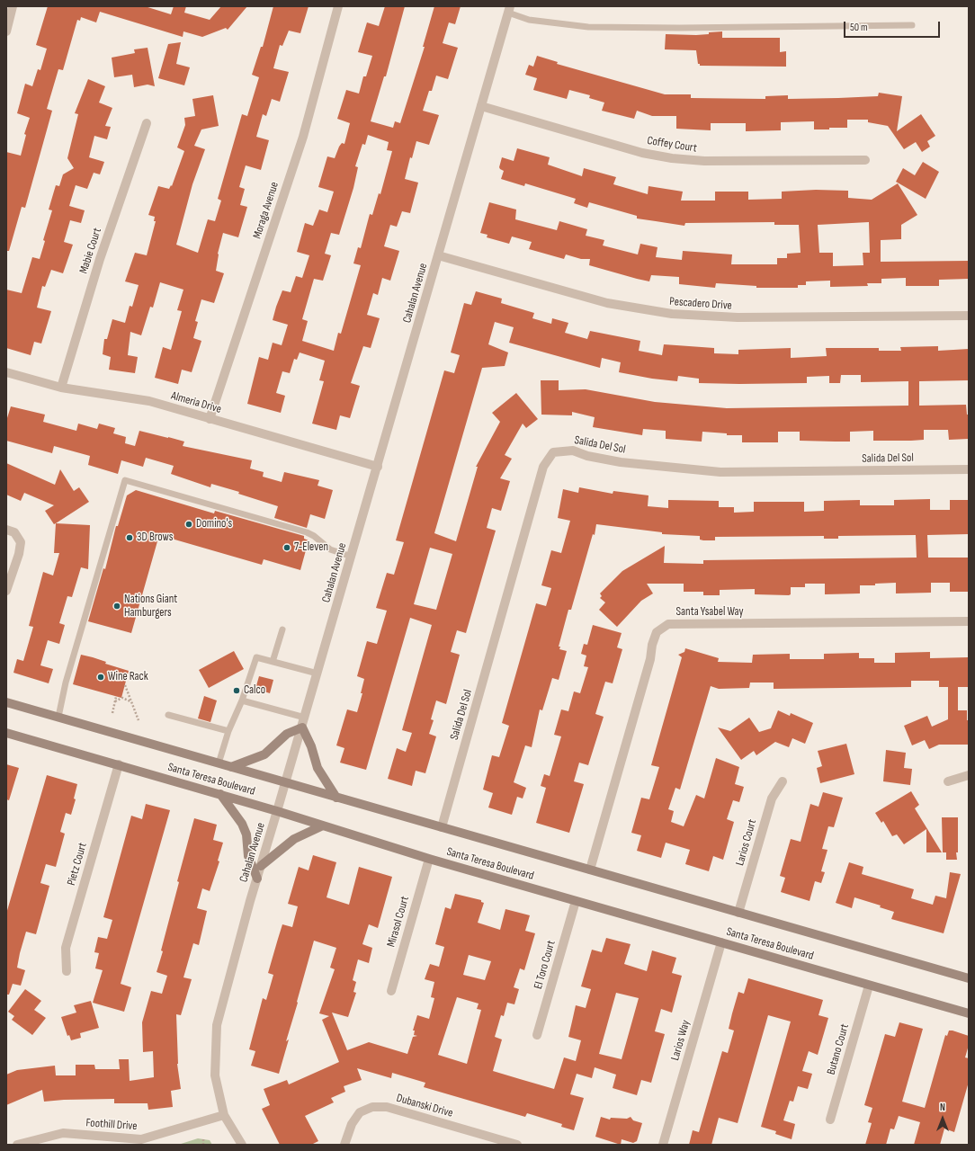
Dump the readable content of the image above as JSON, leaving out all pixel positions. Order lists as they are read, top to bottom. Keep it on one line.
{"streets":{"main road":["Santa Teresa Boulevard"],"street":["Coffey Court","Moraga Avenue","Mabie Court","Cahalan Avenue","Pescadero Drive","Almeria Drive","Salida Del Sol","Santa Ysabel Way","Larios Court","Pietz Court","Mirasol Court","El Toro Court","Larios Way","Butano Court","Dubanski Drive","Foothill Drive"]},"crossings":[["Coffey Court","Cahalan Avenue"],["Moraga Avenue","Almeria Drive"],["Mabie Court","Almeria Drive"],["Cahalan Avenue","Pescadero Drive"],["Cahalan Avenue","Almeria Drive"],["Cahalan Avenue","Santa Teresa Boulevard"],["Cahalan Avenue","Foothill Drive"],["Salida Del Sol","Santa Teresa Boulevard"],["Santa Ysabel Way","Santa Teresa Boulevard"],["Santa Teresa Boulevard","Larios Court"],["Santa Teresa Boulevard","Pietz Court"],["Santa Teresa Boulevard","Mirasol Court"],["Santa Teresa Boulevard","El Toro Court"],["Santa Teresa Boulevard","Larios Way"],["Santa Teresa Boulevard","Butano Court"]],"places":["Domino's","3D Brows","7-Eleven","Nations Giant Hamburgers","Wine Rack","Calco"],"scale_bar":"50 m","north":"top"}
